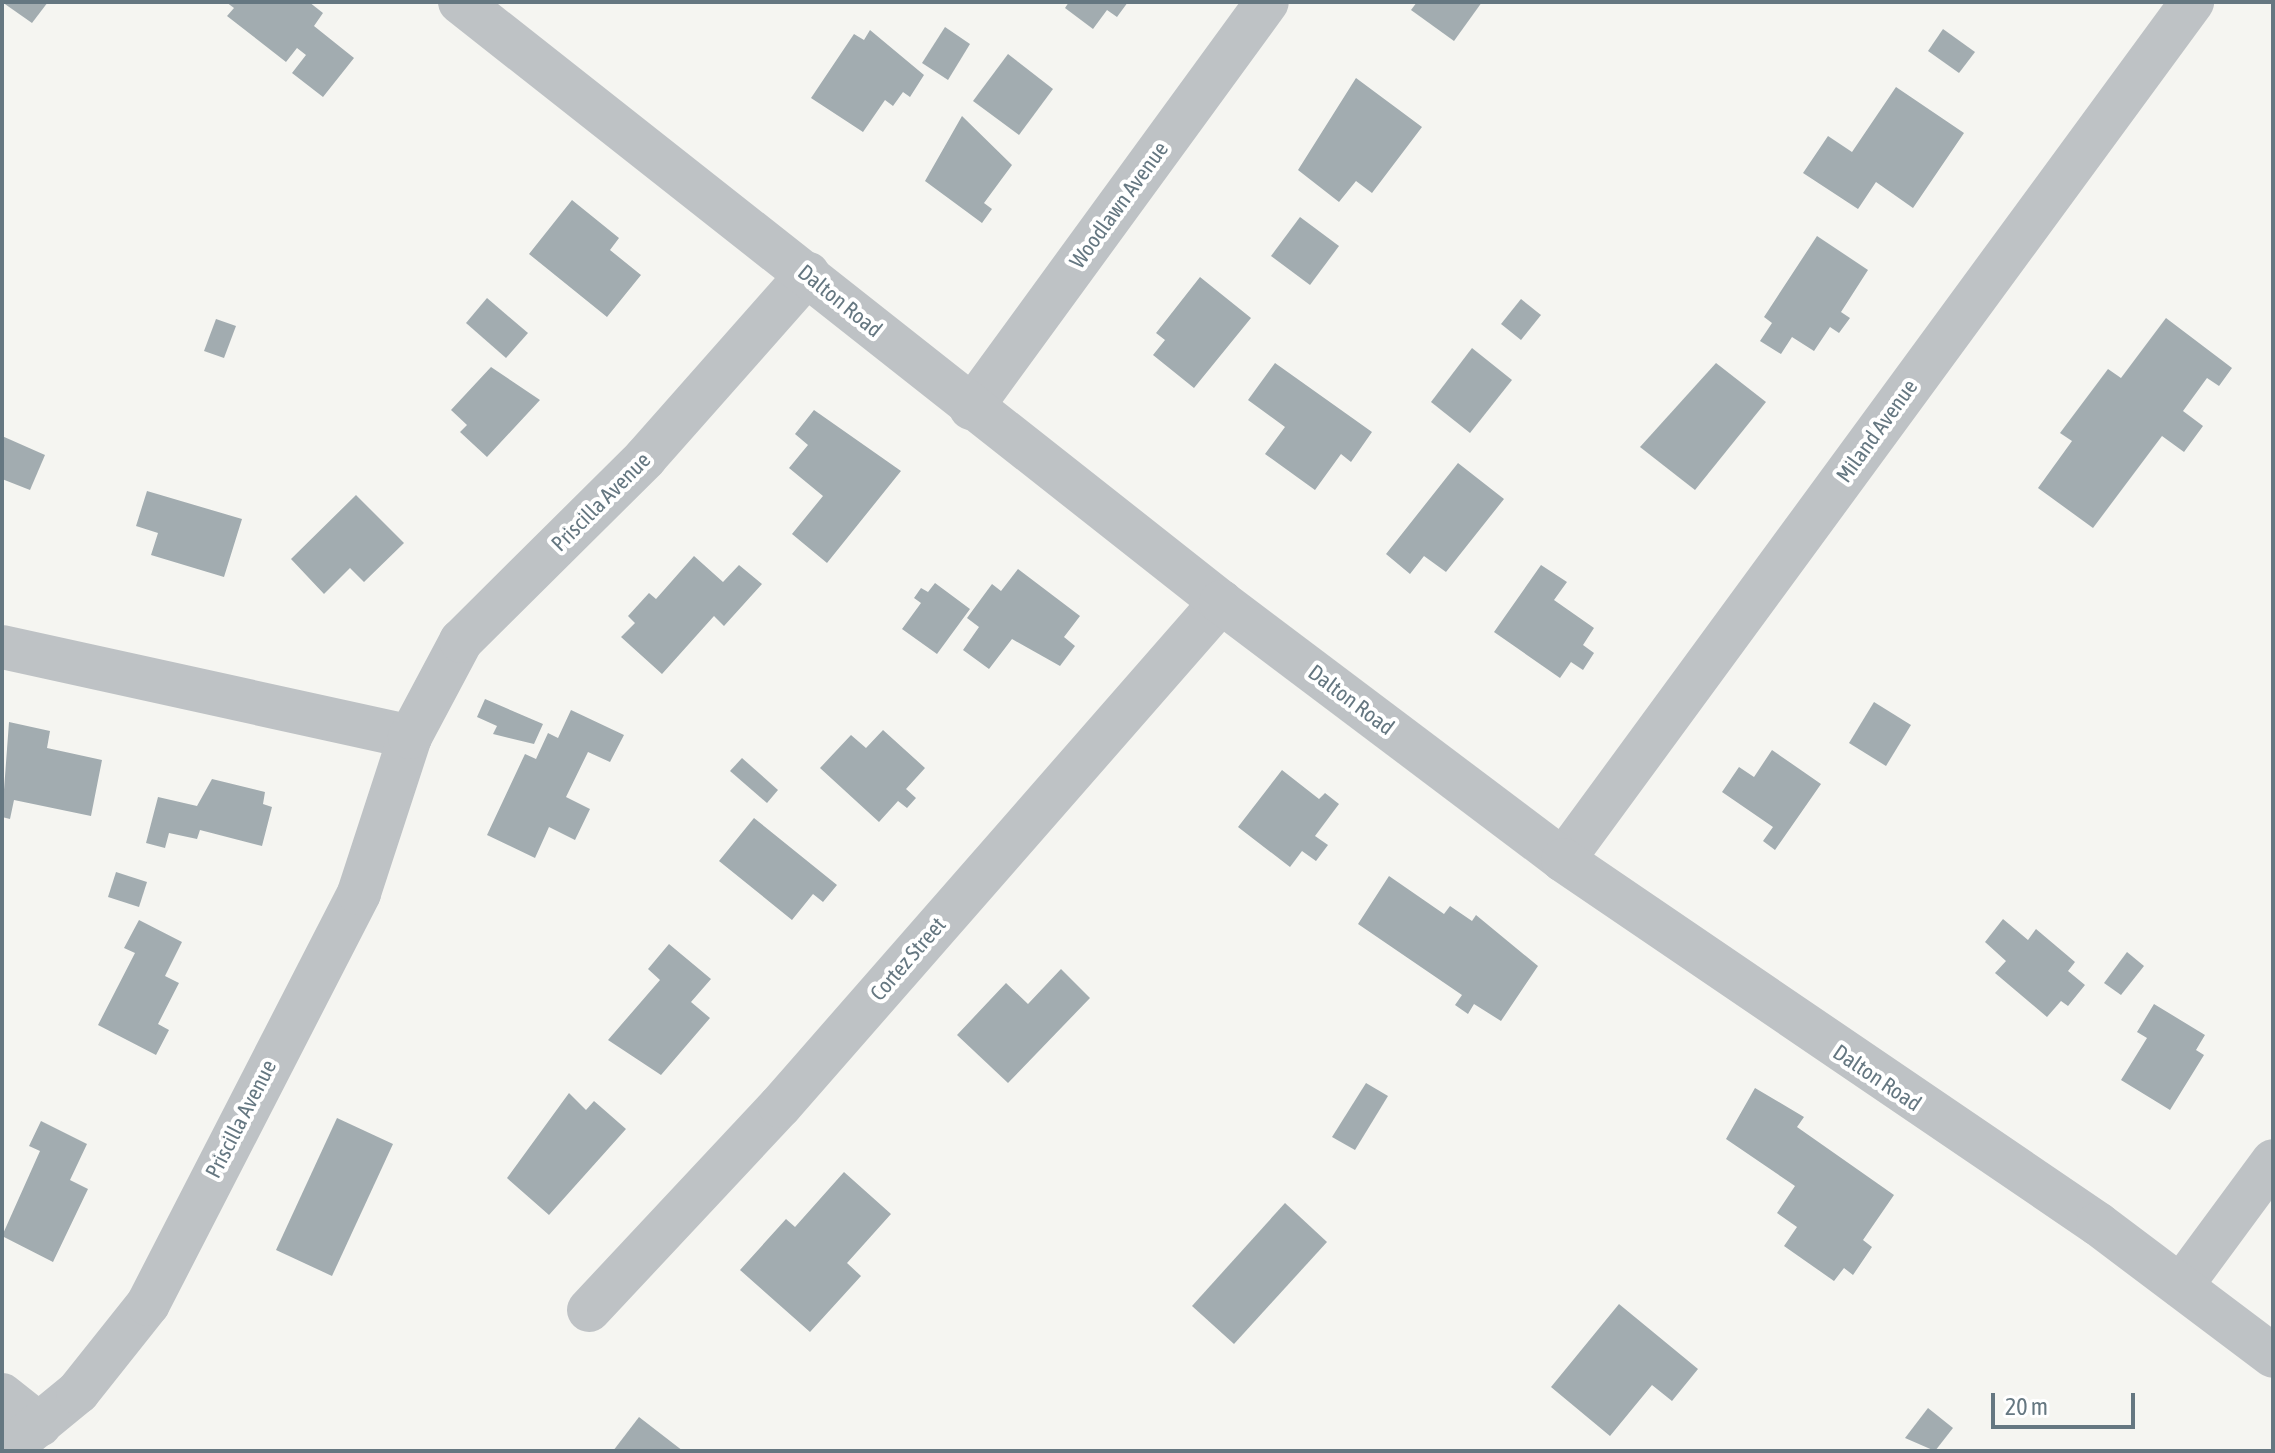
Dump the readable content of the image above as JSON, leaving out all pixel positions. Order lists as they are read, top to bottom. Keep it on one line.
{"streets":{"street":["Woodlawn Avenue","Dalton Road","Miland Avenue","Priscilla Avenue","Cortez Street"]},"crossings":[["Woodlawn Avenue","Dalton Road"],["Dalton Road","Miland Avenue"],["Dalton Road","Priscilla Avenue"],["Dalton Road","Cortez Street"]],"scale_bar":"20 m"}
